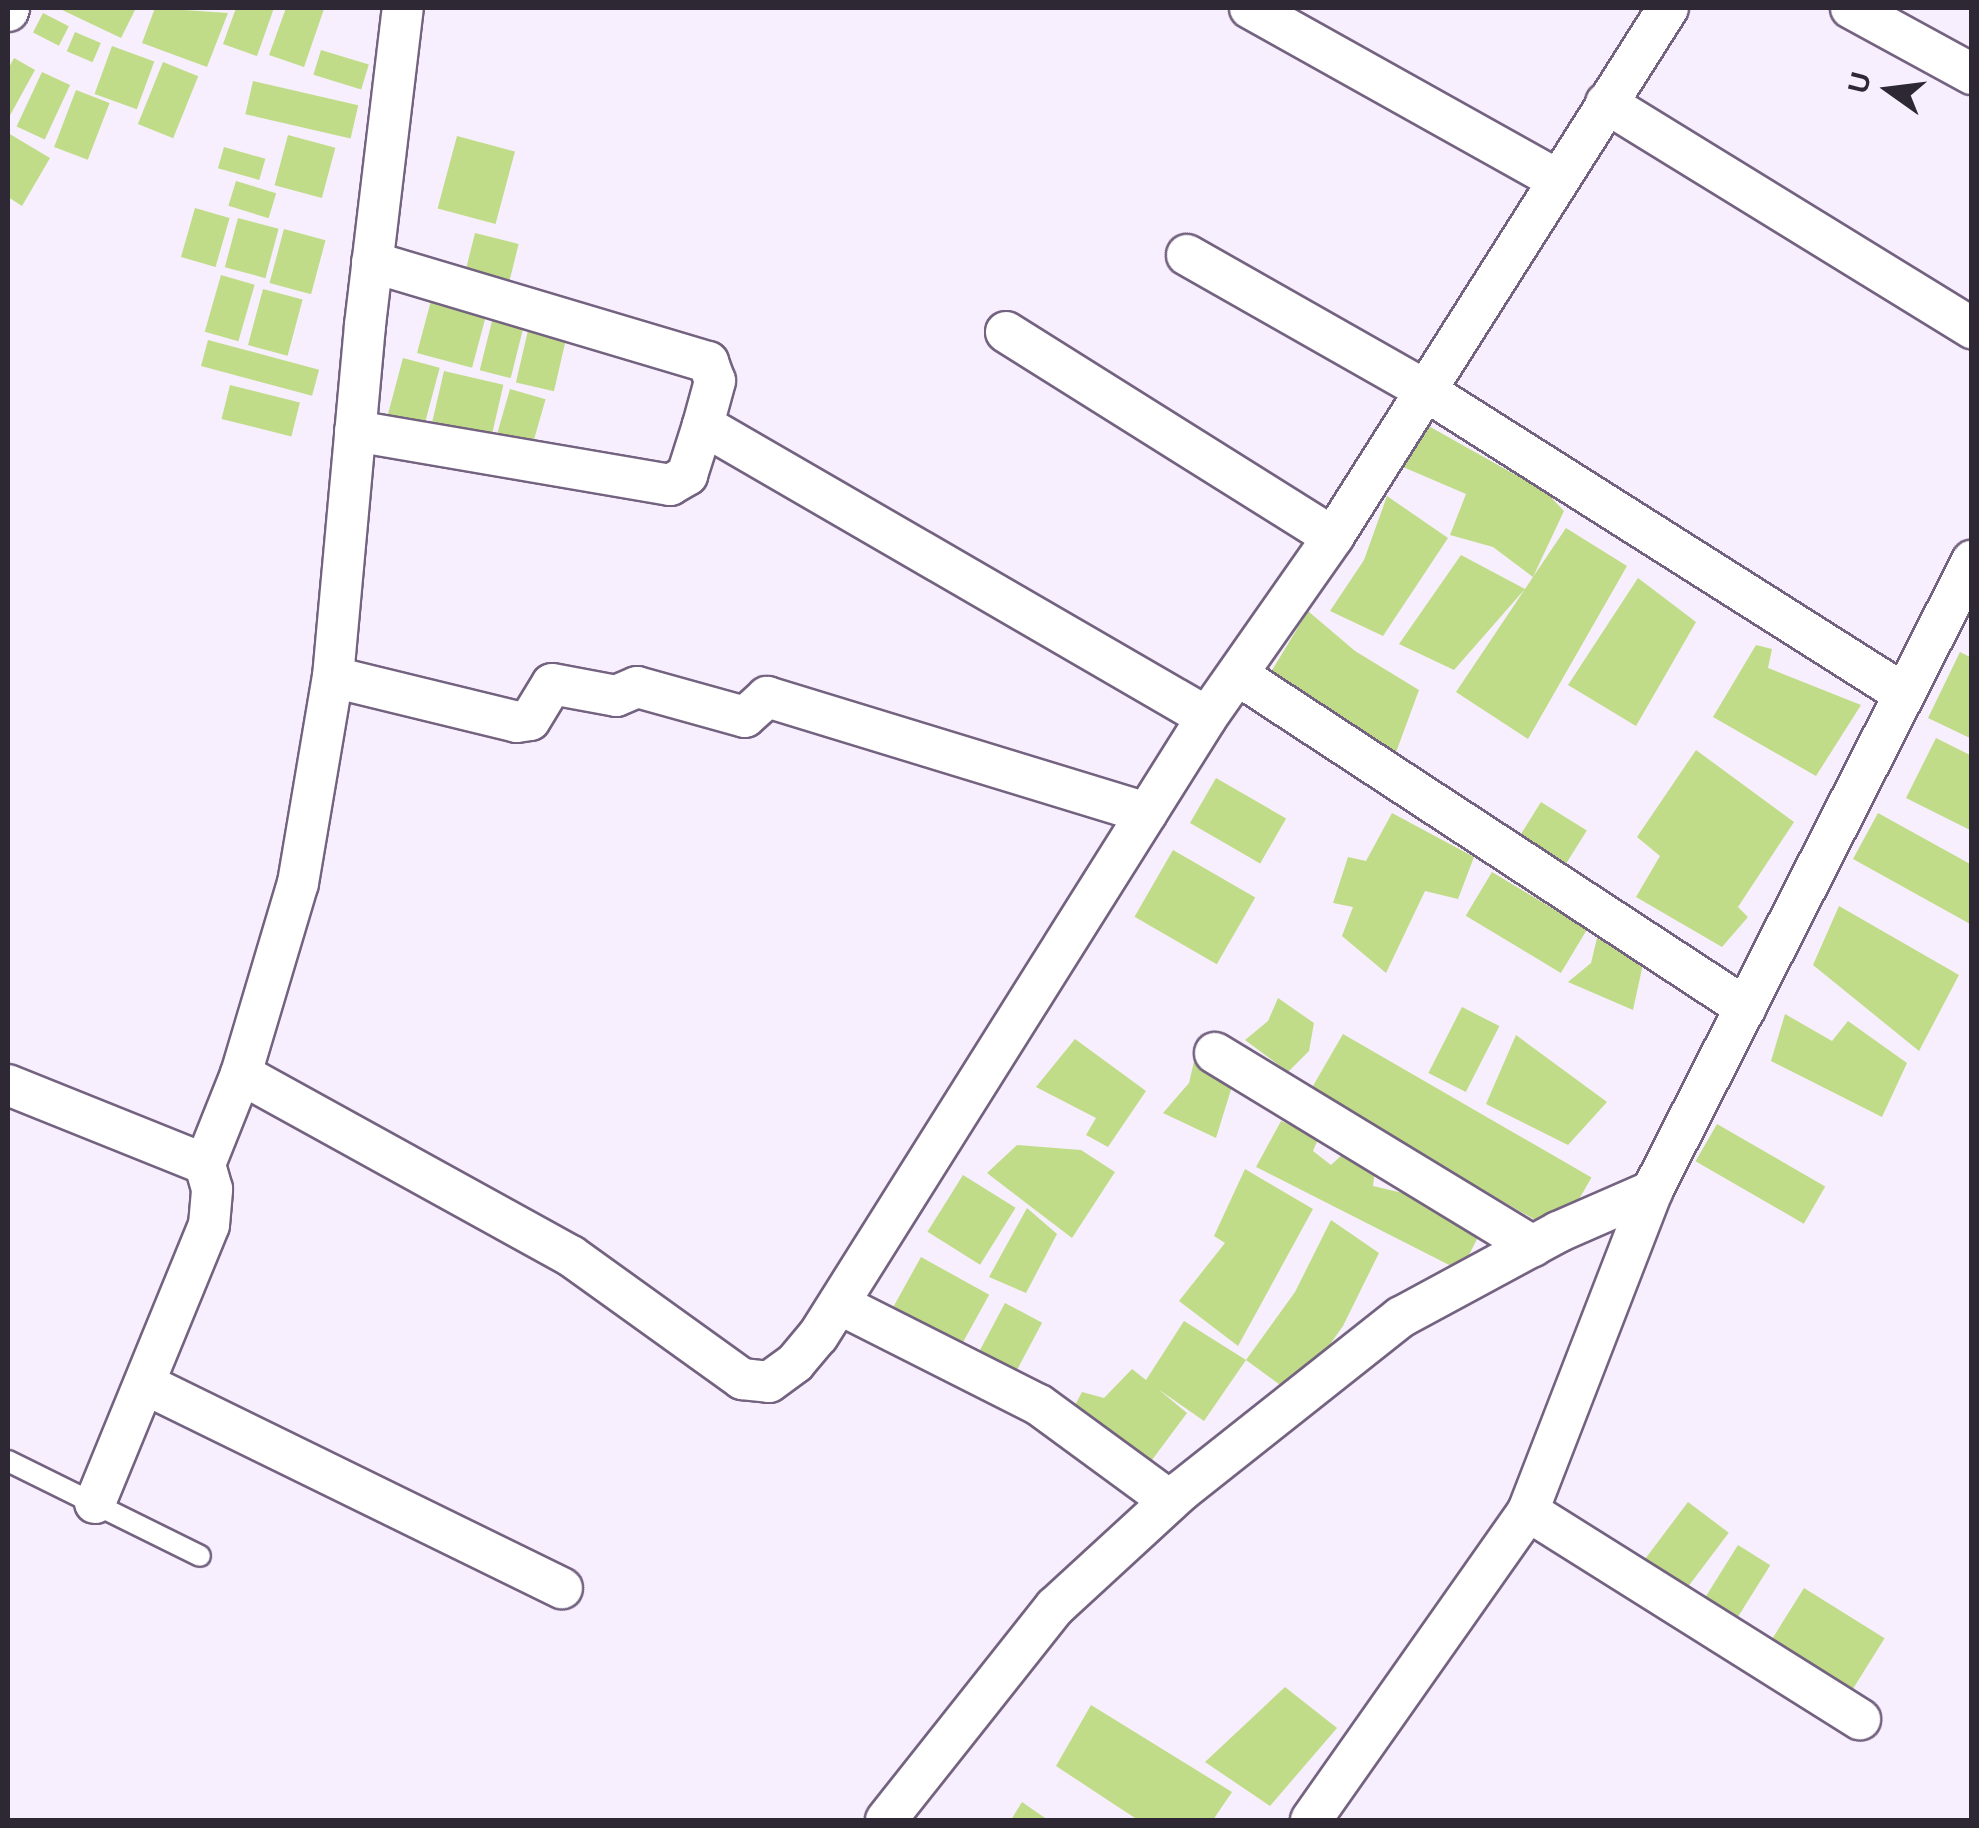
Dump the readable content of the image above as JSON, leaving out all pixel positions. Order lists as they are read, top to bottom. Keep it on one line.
{"north":"left"}
